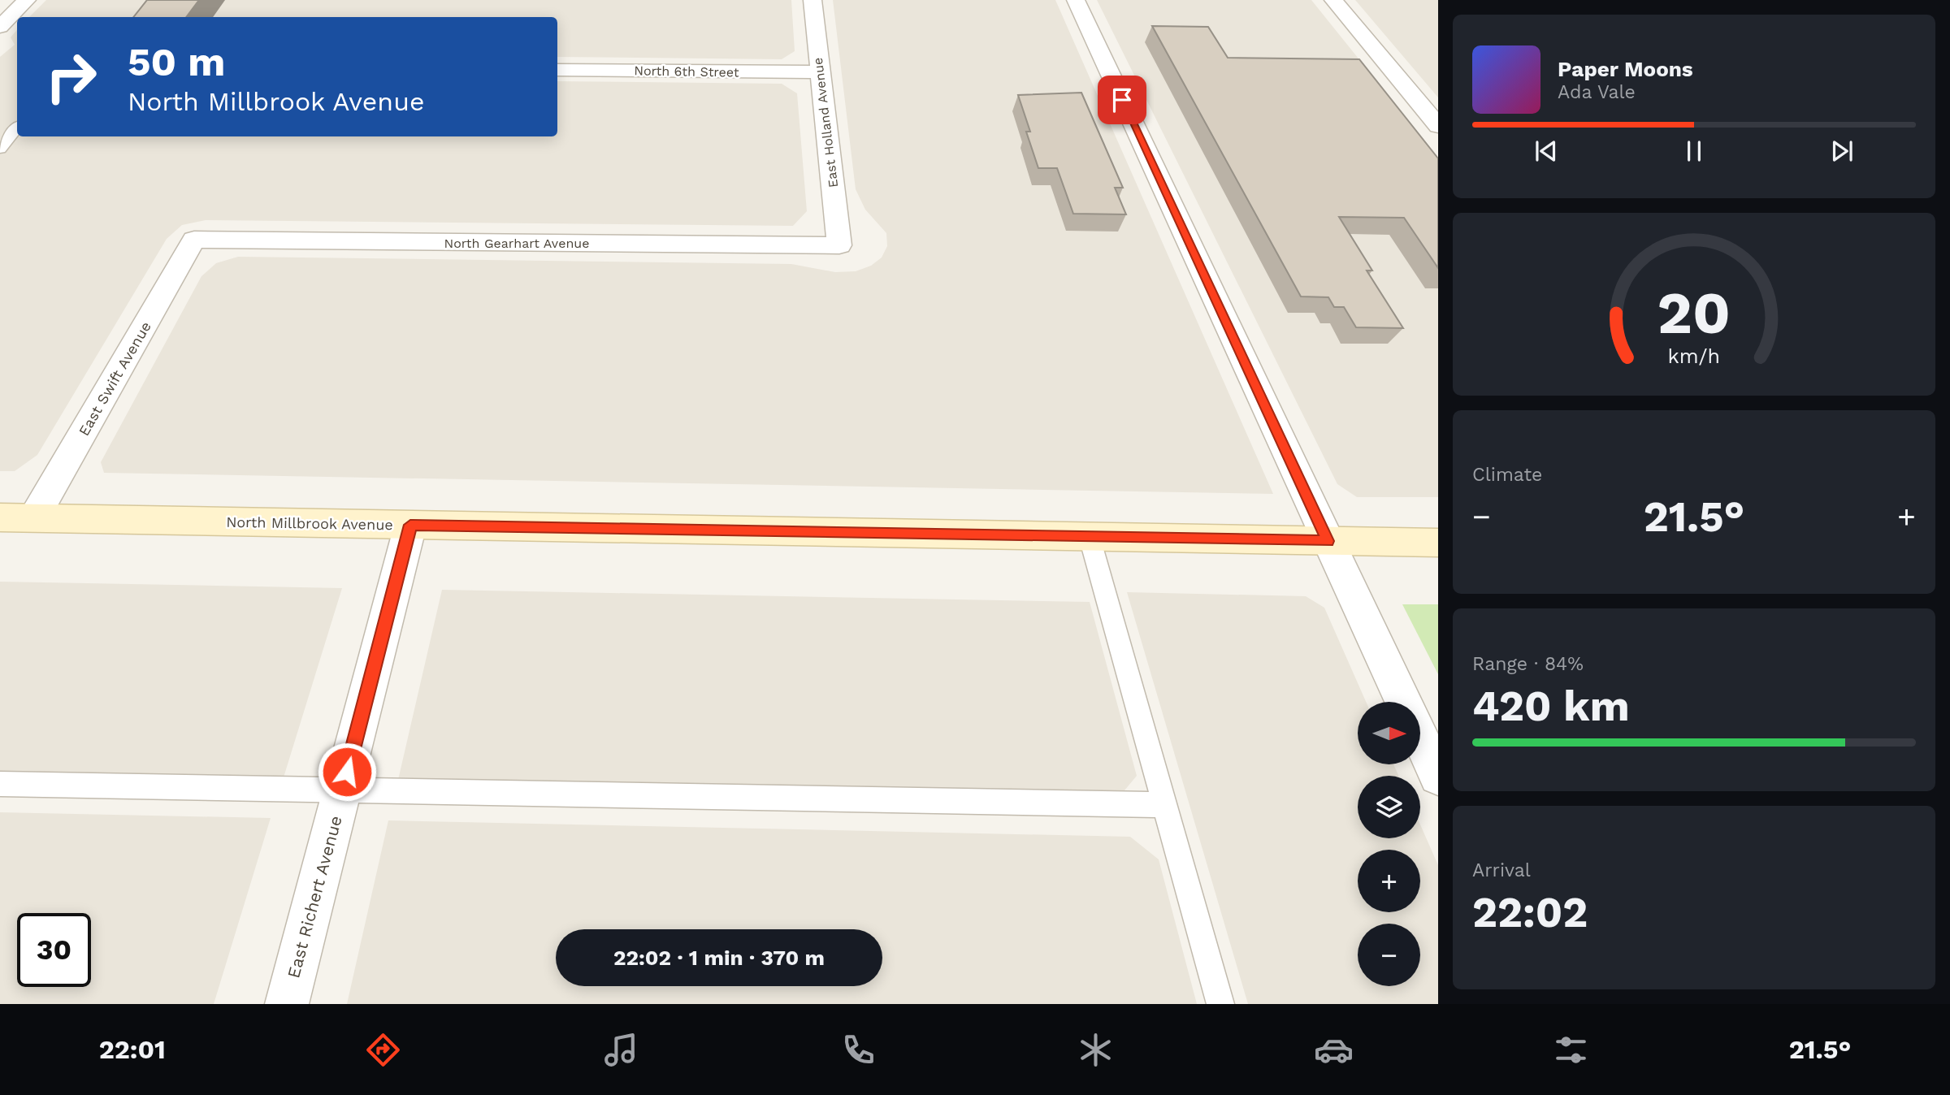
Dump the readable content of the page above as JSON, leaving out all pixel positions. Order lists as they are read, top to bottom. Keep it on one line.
{"streets":{"street":["North 6th Street","East Holland Avenue","North Gearhart Avenue","East Swift Avenue","North Millbrook Avenue","East Richert Avenue"]},"crossings":[["North 6th Street","East Holland Avenue"],["East Holland Avenue","North Gearhart Avenue"],["North Gearhart Avenue","East Swift Avenue"],["East Swift Avenue","North Millbrook Avenue"],["North Millbrook Avenue","East Richert Avenue"]],"north":"right","page":{"turn":["50 m","North Millbrook Avenue"],"song":["Paper Moons","Ada Vale"],"tile":["Climate",["Range · 84%","420 km"],["Arrival","22:02"]],"heat":["−","21.5°","+"],"map_buttons":["+","−"],"limit":"30","trip":"22:02 · 1 min · 370 m","tabs":["22:01","21.5°"],"gauge":["20","km/h"]}}
